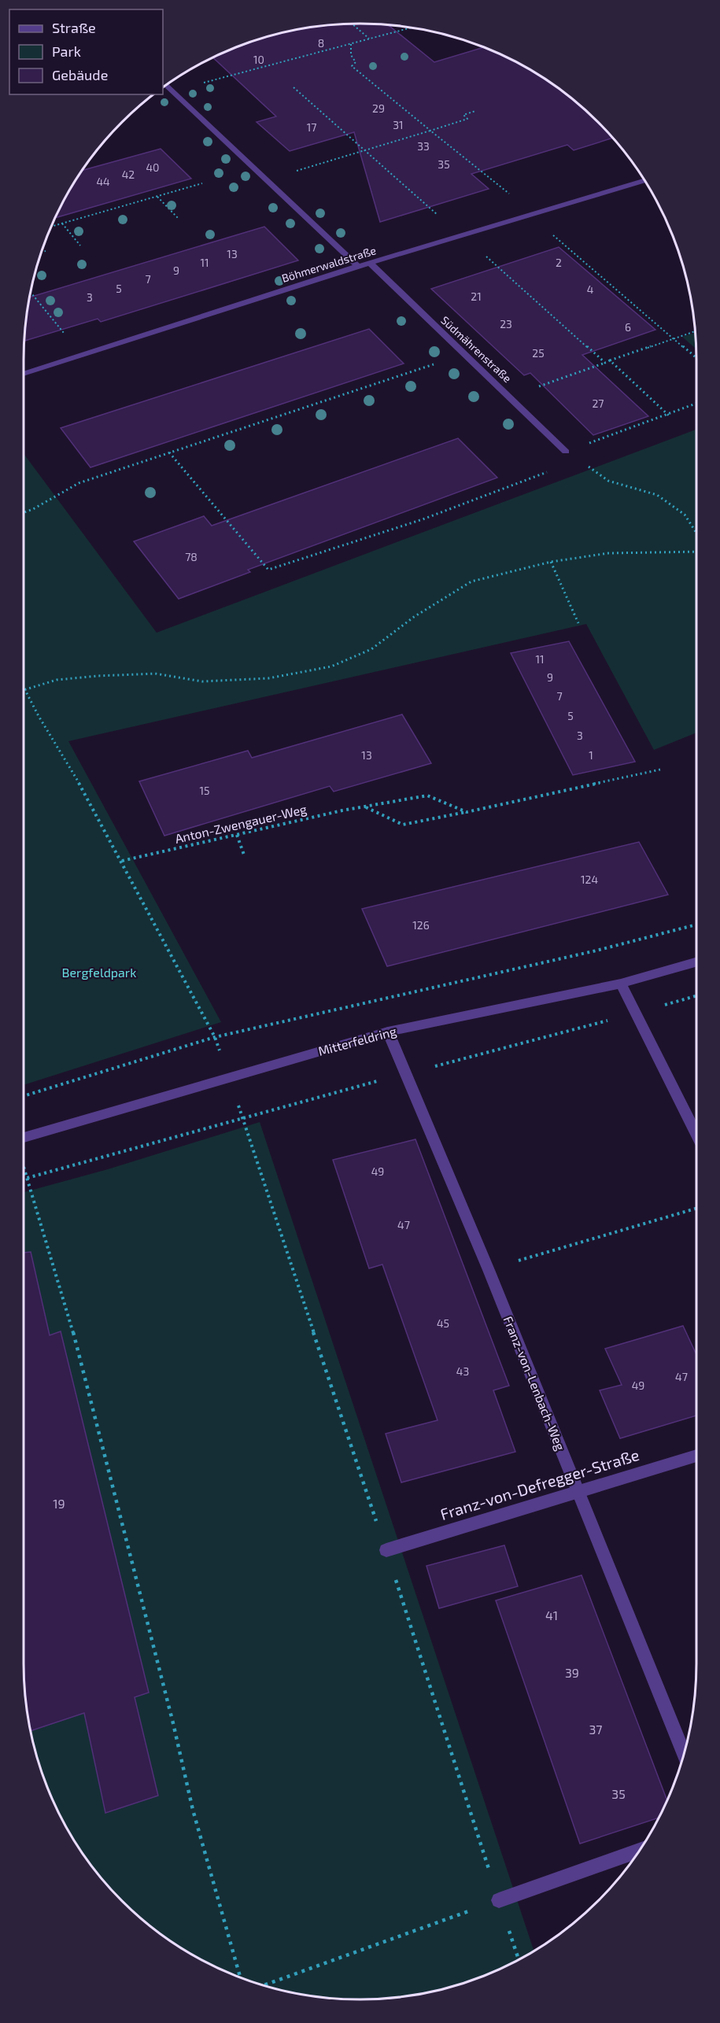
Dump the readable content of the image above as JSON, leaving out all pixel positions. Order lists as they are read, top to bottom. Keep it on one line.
{"streets":{"street":["Böhmerwaldstraße","Südmährenstraße","Mitterfeldring","Franz-von-Lenbach-Weg","Franz-von-Defregger-Straße"],"path":["Anton-Zwengauer-Weg"]},"crossings":[["Böhmerwaldstraße","Südmährenstraße"],["Mitterfeldring","Franz-von-Lenbach-Weg"],["Franz-von-Lenbach-Weg","Franz-von-Defregger-Straße"]],"parks":["Bergfeldpark"],"house_numbers":["8","10","29","31","17","33","35","40","42","44","13","11","2","9","7","5","4","21","3","23","6","25","27","78","11","9","7","5","3","13","1","15","124","126","49","47","45","43","47","49","19","41","39","37","35"],"legend":["Straße","Park","Gebäude"]}
